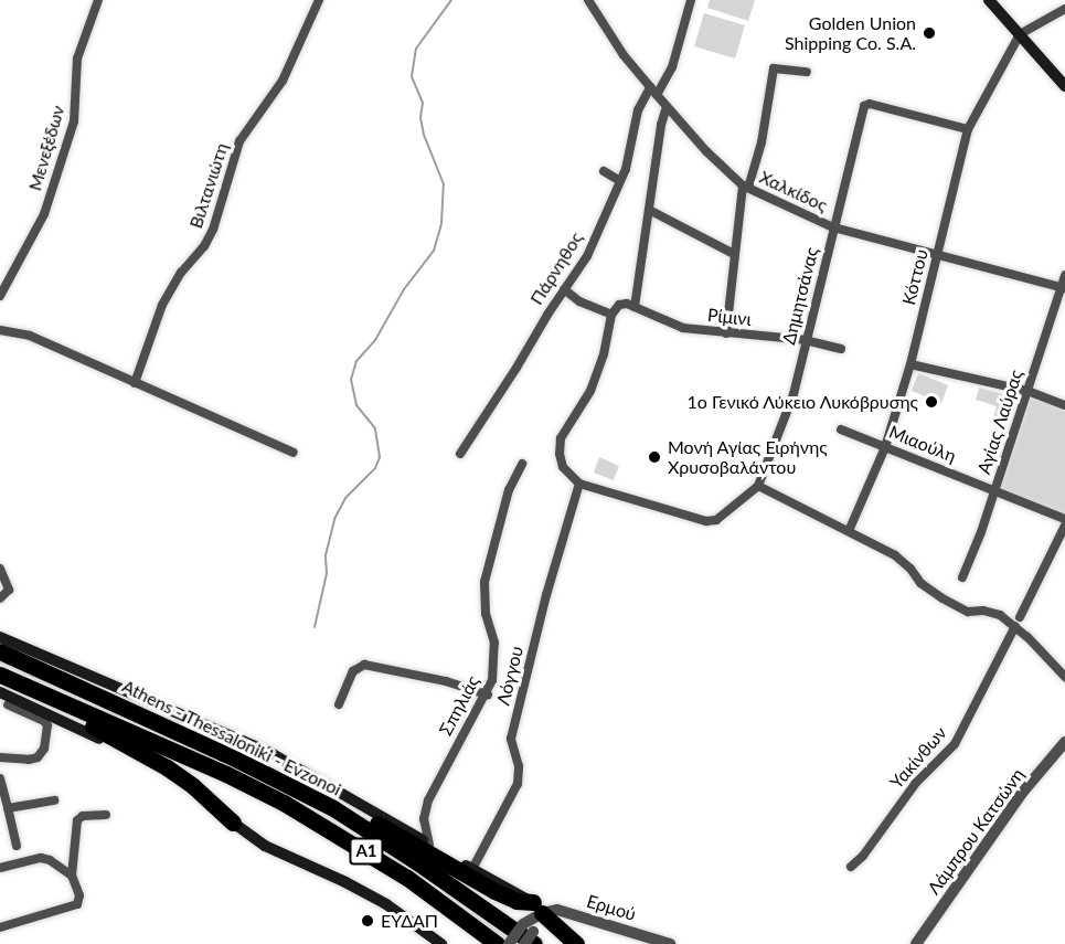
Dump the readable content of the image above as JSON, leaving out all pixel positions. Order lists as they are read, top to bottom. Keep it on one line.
{"streets":{"highway":["Athens - Thessaloniki - Evzonoi","Α1"],"street":["Μενεξέδων","Βιλτανιώτη","Χαλκίδος","Πάρνηθος","Κόττου","Δημητσάνας","Ρίμινι","Αγίας Λαύρας","Μιαούλη","Λόγγου","Σπηλιάς","Υακίνθων","Λάμπρου Κατσώνη","Ερμού"]},"crossings":[["Χαλκίδος","Πάρνηθος"],["Χαλκίδος","Κόττου"],["Χαλκίδος","Δημητσάνας"],["Χαλκίδος","Αγίας Λαύρας"],["Κόττου","Δημητσάνας"],["Κόττου","Μιαούλη"],["Δημητσάνας","Ρίμινι"],["Αγίας Λαύρας","Μιαούλη"]],"places":["Golden Union Shipping Co. S.A.","1ο Γενικό Λύκειο Λυκόβρυσης","Μονή Αγίας Ειρήνης Χρυσοβαλάντου","ΕΥΔΑΠ"]}
